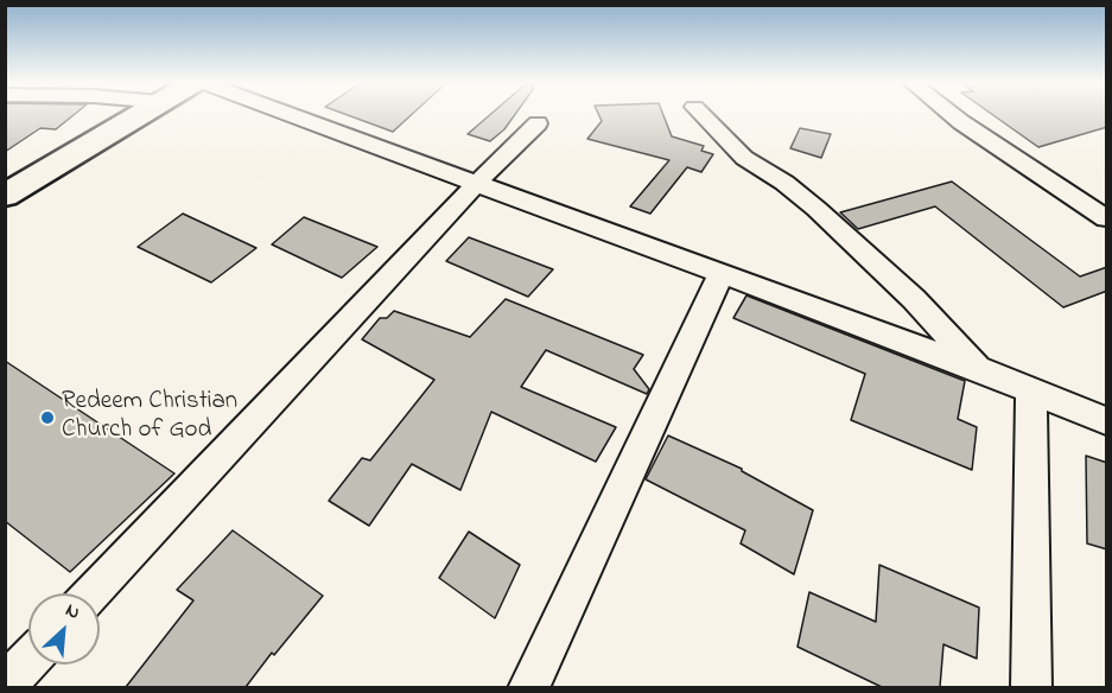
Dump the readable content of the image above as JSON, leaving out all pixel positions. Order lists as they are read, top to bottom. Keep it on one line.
{"places":["Redeem Christian Church of God"],"north":"top right"}
